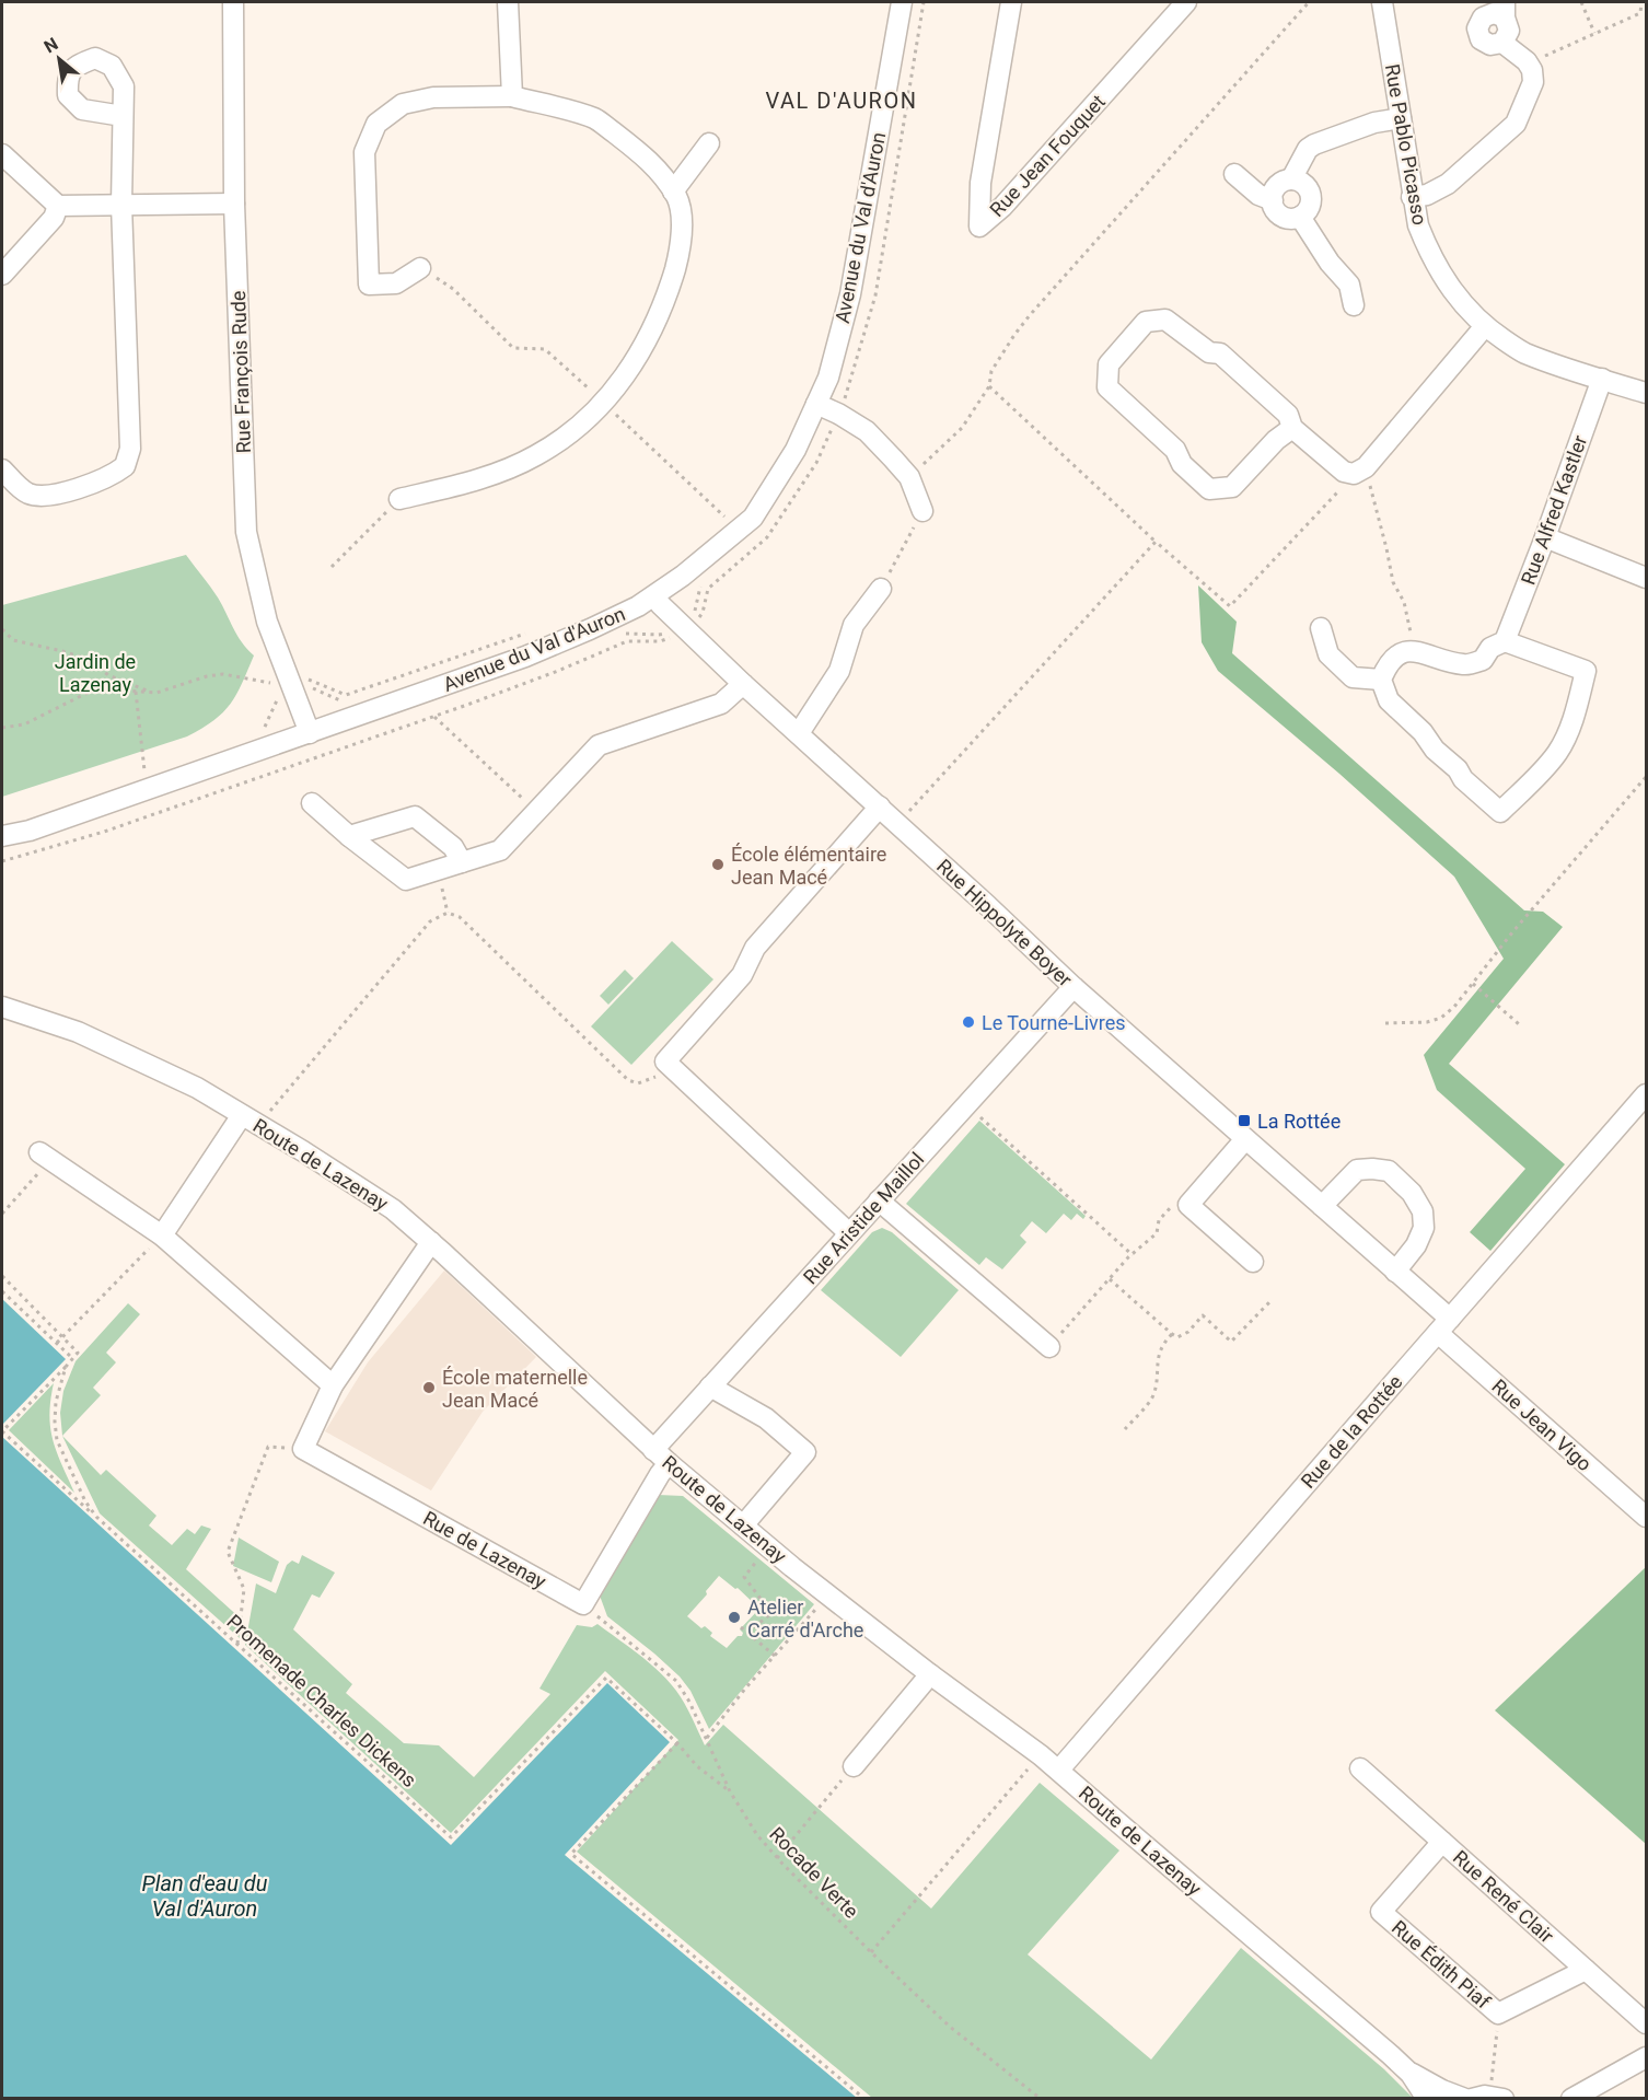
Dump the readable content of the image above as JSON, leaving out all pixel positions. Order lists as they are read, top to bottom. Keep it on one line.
{"streets":{"street":["Rue Pablo Picasso","Rue Jean Fouquet","Avenue du Val d'Auron","Rue François Rude","Rue Alfred Kastler","Rue Hippolyte Boyer","Route de Lazenay","Rue Aristide Maillol","Rue Jean Vigo","Rue de la Rottée","Rue de Lazenay","Rue René Clair","Rue Édith Piaf"],"path":["Promenade Charles Dickens","Rocade Verte"]},"crossings":[["Rue Pablo Picasso","Rue Alfred Kastler"],["Avenue du Val d'Auron","Rue François Rude"],["Avenue du Val d'Auron","Rue Hippolyte Boyer"],["Rue Hippolyte Boyer","Rue Aristide Maillol"],["Rue Hippolyte Boyer","Rue Jean Vigo"],["Rue Hippolyte Boyer","Rue de la Rottée"],["Route de Lazenay","Rue Aristide Maillol"],["Route de Lazenay","Rue de la Rottée"],["Rue Jean Vigo","Rue de la Rottée"],["Rue de Lazenay","Rocade Verte"],["Promenade Charles Dickens","Rocade Verte"],["Rue René Clair","Rue Édith Piaf"]],"districts":["VAL D'AURON"],"water":["Plan d'eau du Val d'Auron"],"parks":["Jardin de Lazenay"],"places":{"other":["École élémentaire Jean Macé","Le Tourne-Livres","École maternelle Jean Macé","Atelier Carré d'Arche"],"transit":["La Rottée"]},"north":"top left"}
